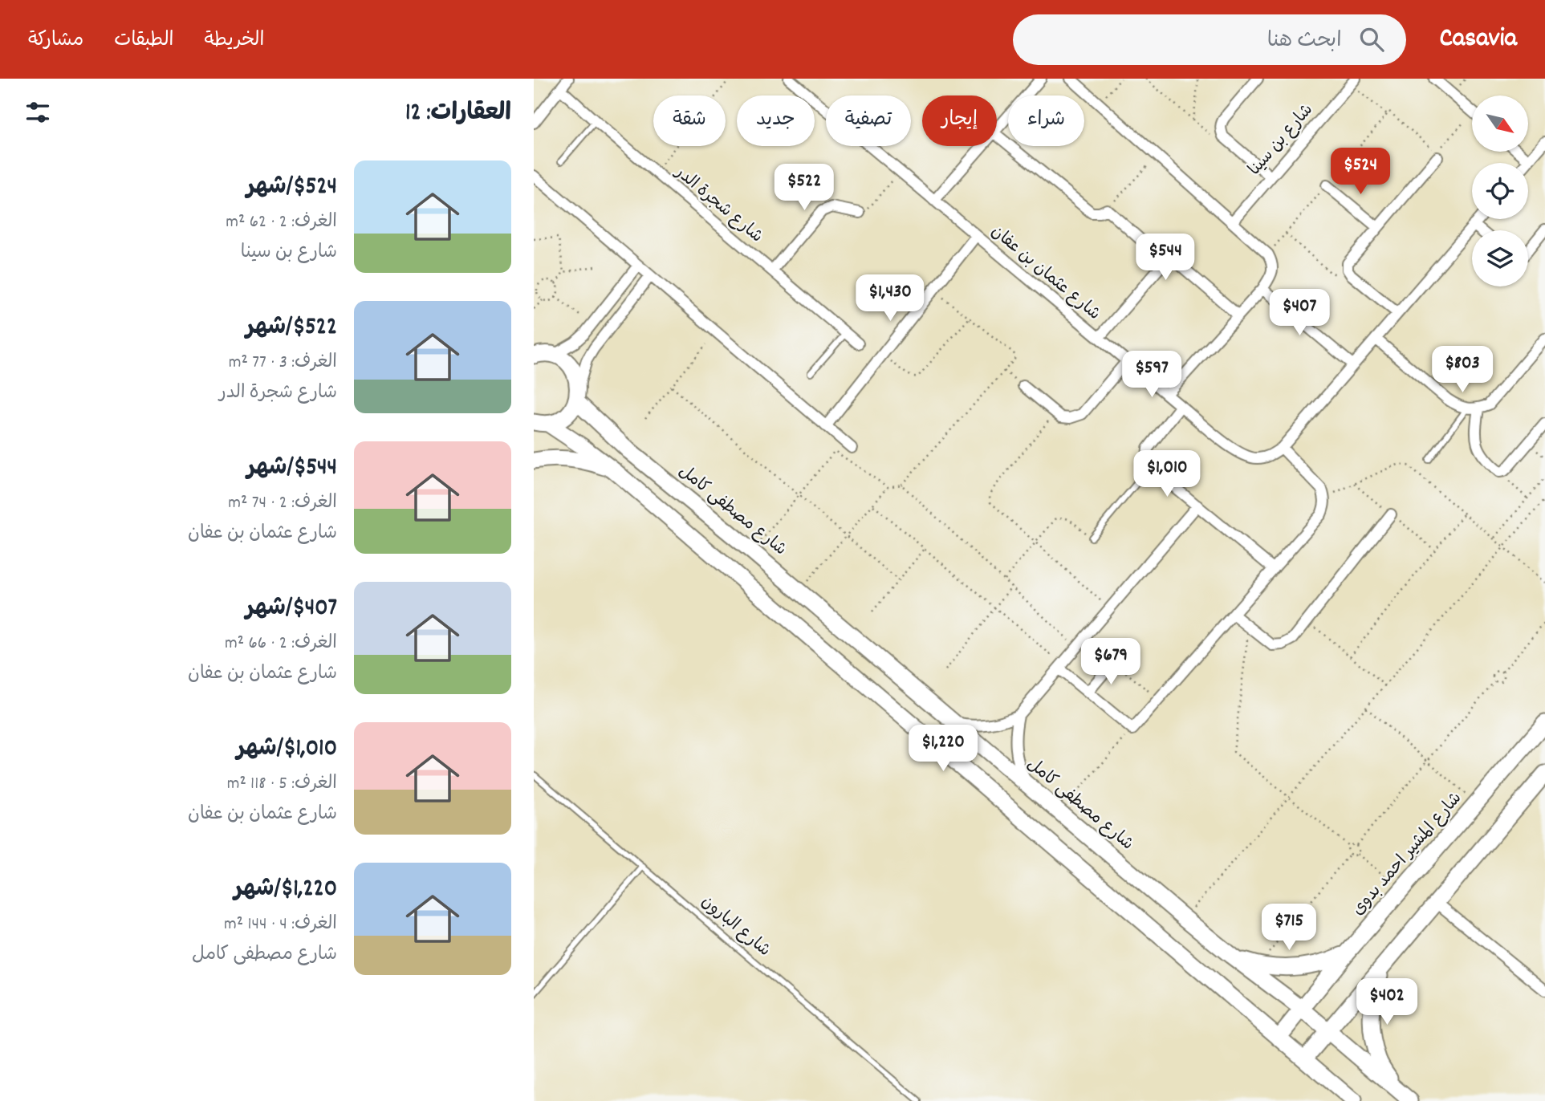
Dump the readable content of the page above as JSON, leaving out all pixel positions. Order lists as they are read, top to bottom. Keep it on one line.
{"streets":{"street":["شارع بن سينا","شارع شجرة الدر","شارع عثمان بن عفان","شارع مصطفى كامل","شارع المشير احمد بدوى"],"lane":["شارع البارون"]},"crossings":[["شارع مصطفى كامل","شارع المشير احمد بدوى"]],"north":"bottom right","page":{"header":"Casavia","search":"ابحث هنا","nav":["الخريطة","الطبقات","مشاركة"],"heading":"العقارات: 12","chip":["شراء","إيجار","تصفية","جديد","شقة"],"list":[{"name":"$524/شهر","note":"الغرف: 2 · 62 m² · شارع بن سينا"},{"name":"$522/شهر","note":"الغرف: 3 · 77 m² · شارع شجرة الدر"},{"name":"$544/شهر","note":"الغرف: 2 · 74 m² · شارع عثمان بن عفان"},{"name":"$407/شهر","note":"الغرف: 2 · 66 m² · شارع عثمان بن عفان"},{"name":"$1,010/شهر","note":"الغرف: 5 · 118 m² · شارع عثمان بن عفان"},{"name":"$1,220/شهر","note":"الغرف: 4 · 144 m² · شارع مصطفى كامل"}],"price":["$524","$522","$544","$1,430","$407","$803","$597","$1,010","$679","$1,220","$715","$402"]}}
